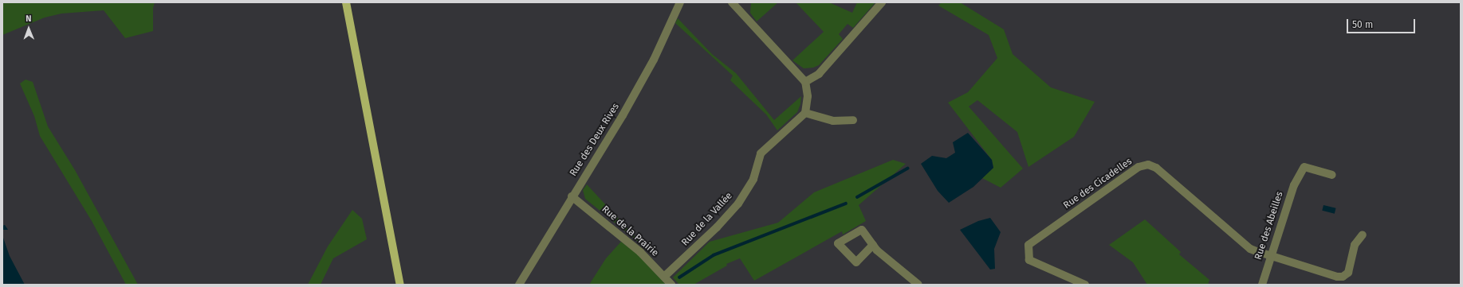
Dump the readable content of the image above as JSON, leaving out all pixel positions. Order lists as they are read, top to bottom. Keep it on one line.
{"streets":{"street":["Rue des Deux Rives","Rue des Cicadelles","Rue de la Vallée","Rue des Abeilles","Rue de la Prairie"]},"crossings":[["Rue des Deux Rives","Rue de la Prairie"],["Rue des Cicadelles","Rue des Abeilles"],["Rue de la Vallée","Rue de la Prairie"]],"scale_bar":"50 m","north":"top"}
